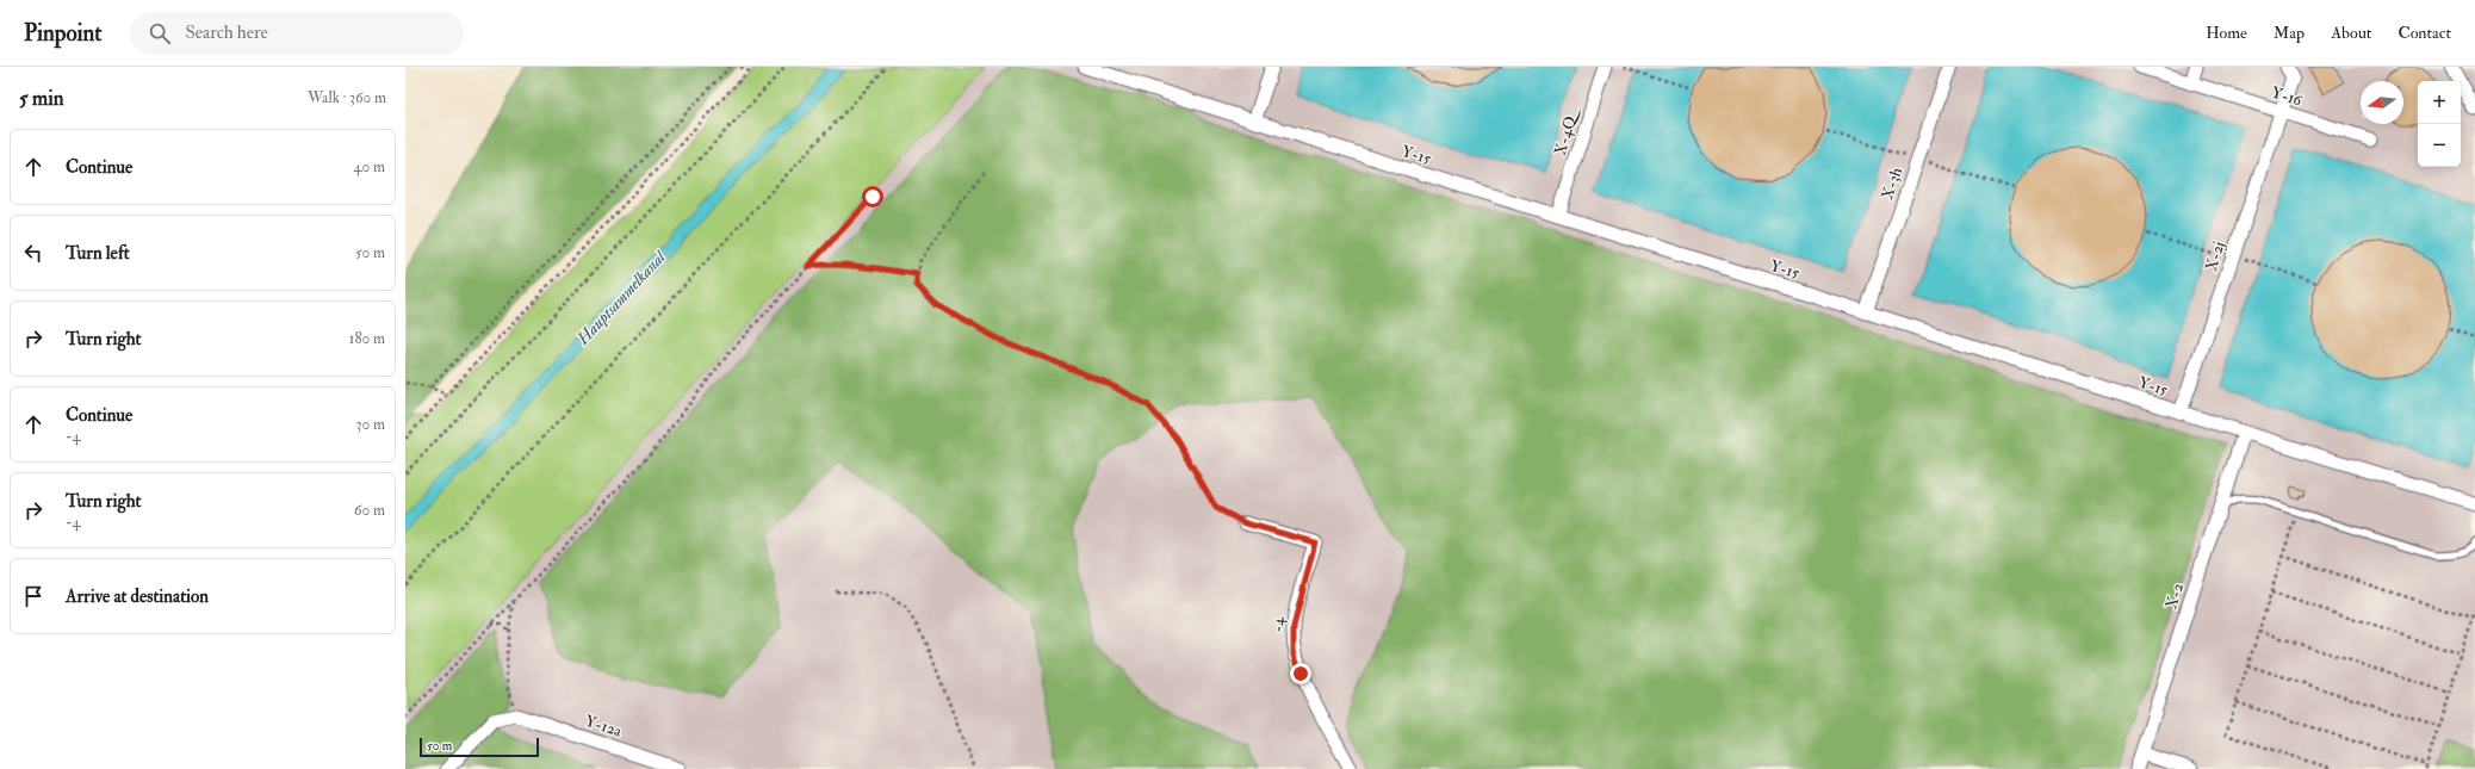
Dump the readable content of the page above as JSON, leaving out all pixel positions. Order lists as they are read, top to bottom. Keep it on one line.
{"streets":{"street":["Y-16","X-4Q","Y-15","X-3h","X-2j","X-2","-4","Y-12a"]},"crossings":[["Y-16","X-2j"],["X-4Q","Y-15"],["Y-15","X-3h"],["Y-15","X-2j"],["Y-15","X-2"]],"water":["Hauptsammelkanal"],"scale_bar":"50 m","north":"left","page":{"header":"Pinpoint","search":"Search here","nav":["Home","Map","About","Contact"],"heading":["5 min","Walk · 360 m"],"map_buttons":["+","−"],"list":[["Continue","40 m"],["Turn left","50 m"],["Turn right","180 m"],["Continue","-4","30 m"],["Turn right","-4","60 m"],"Arrive at destination"],"scale":"50 m"}}
